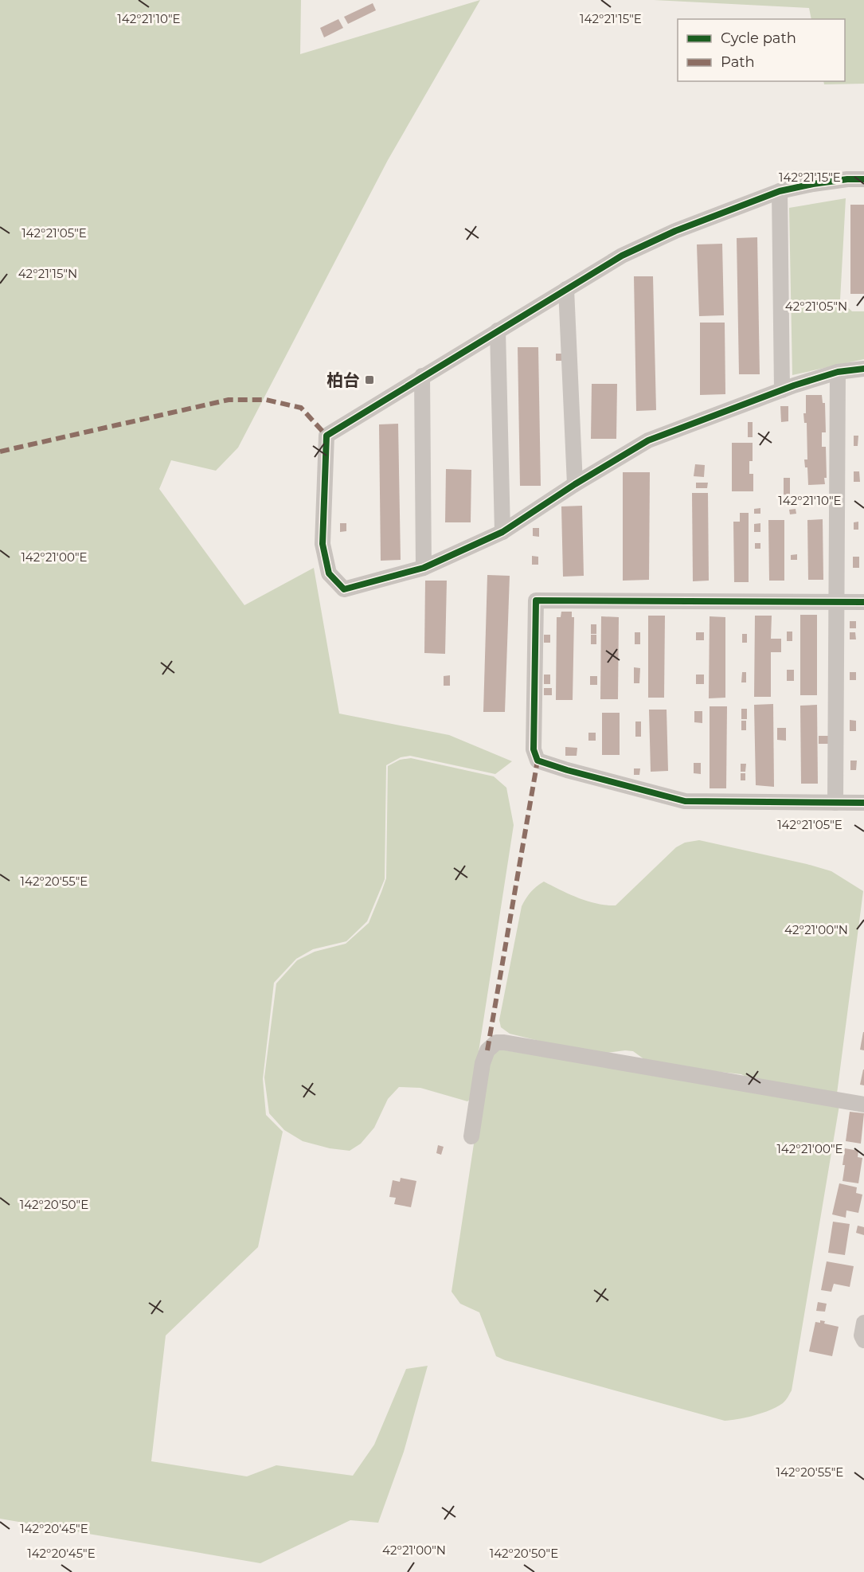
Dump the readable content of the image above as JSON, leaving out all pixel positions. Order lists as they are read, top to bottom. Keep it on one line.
{"places":{"transit":["柏台"]},"legend":["Cycle path","Path"],"coordinates":["142°21'10\"E","142°21'15\"E","142°21'05\"E","42°21'15\"N","42°21'05\"N","142°21'00\"E","142°20'55\"E","42°21'00\"N","142°20'50\"E","142°20'45\"E"]}
